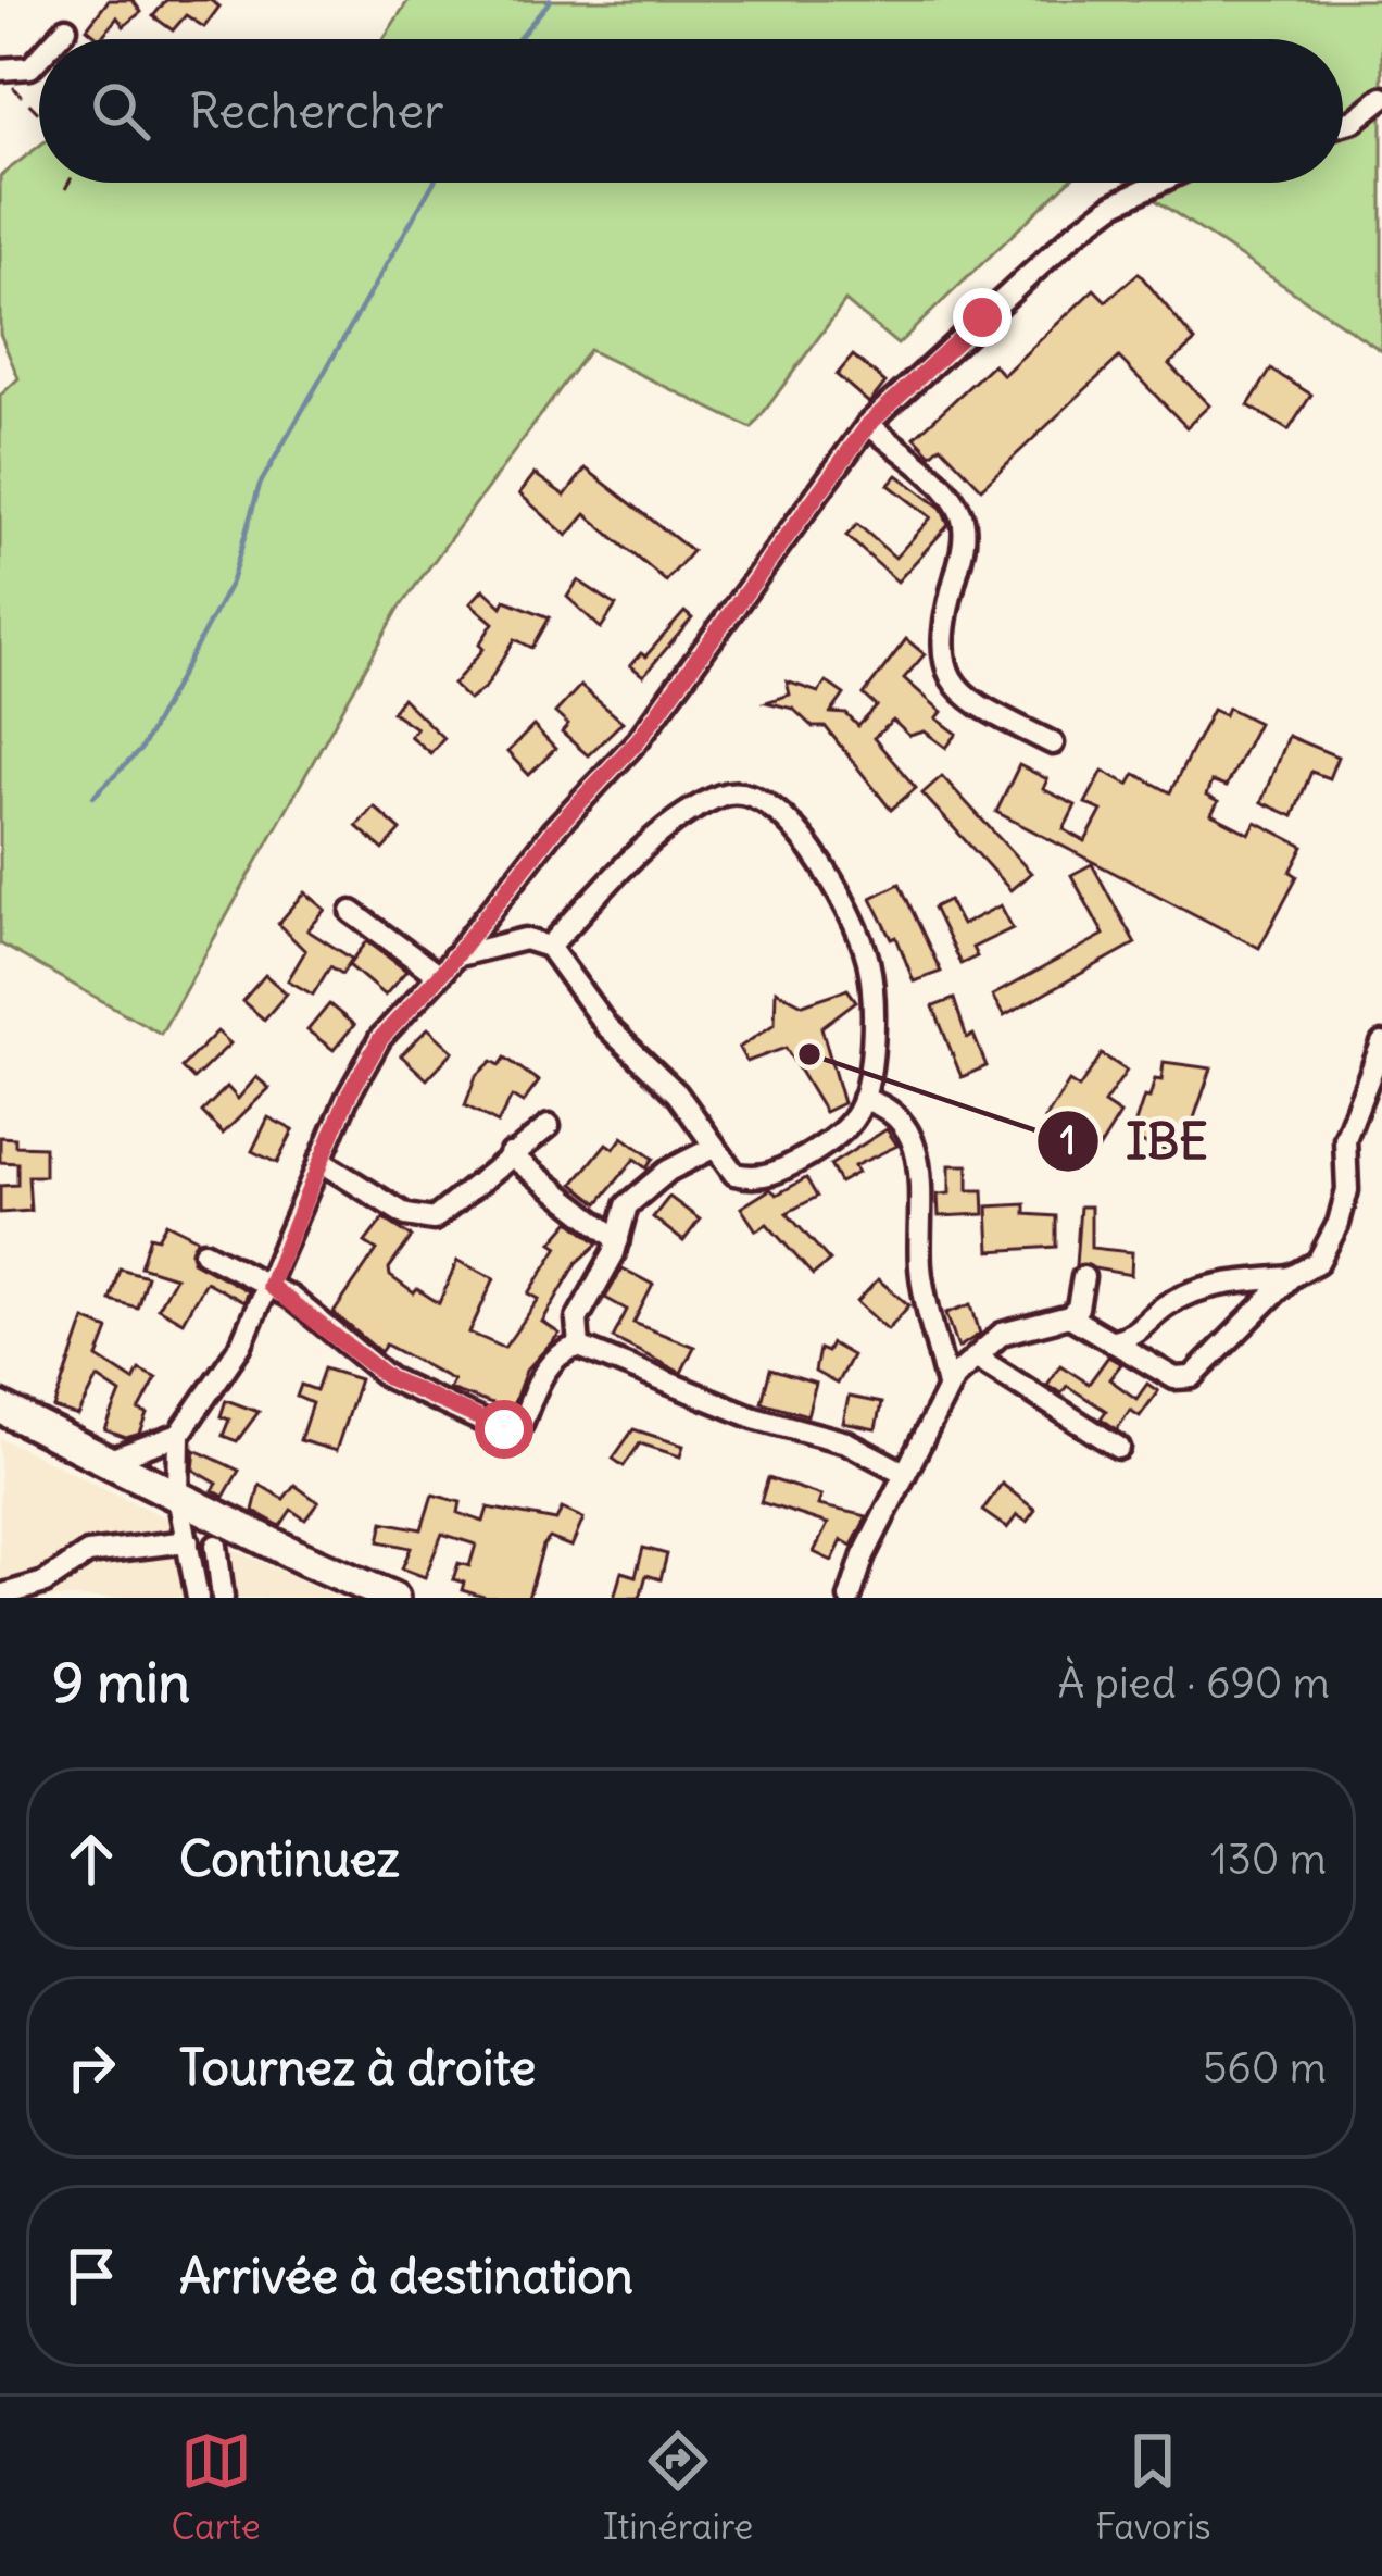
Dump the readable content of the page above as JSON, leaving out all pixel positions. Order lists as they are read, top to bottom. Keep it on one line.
{"places":["IBE"],"page":{"search":"Rechercher","heading":["9 min","À pied · 690 m"],"list":[["Continuez","130 m"],["Tournez à droite","560 m"],"Arrivée à destination"],"nav":["Carte","Itinéraire","Favoris"]}}
